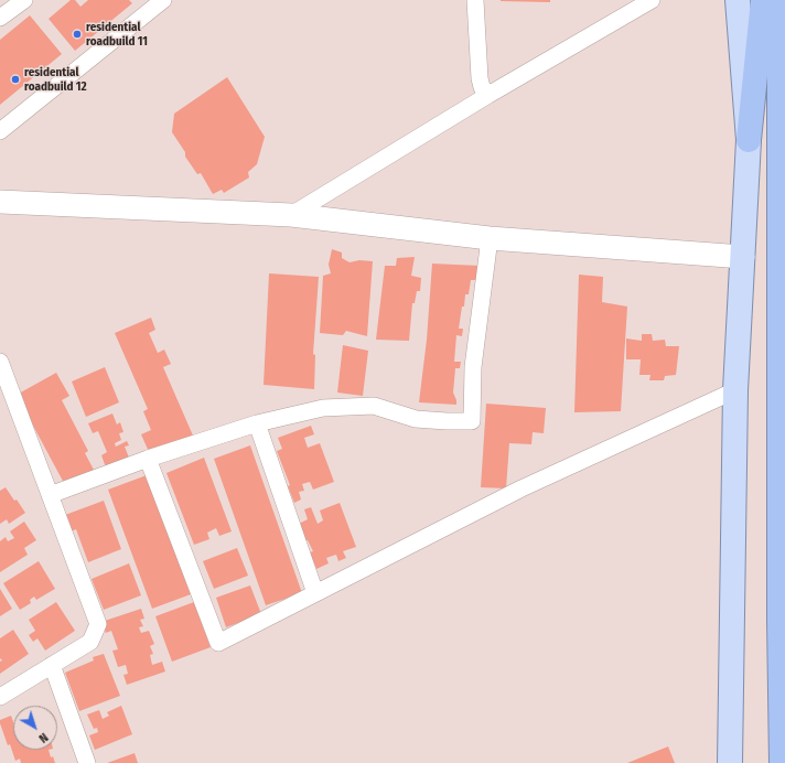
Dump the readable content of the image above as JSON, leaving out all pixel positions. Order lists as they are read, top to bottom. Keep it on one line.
{"places":["residential roadbuild 11","residential roadbuild 12"],"north":"bottom right"}
